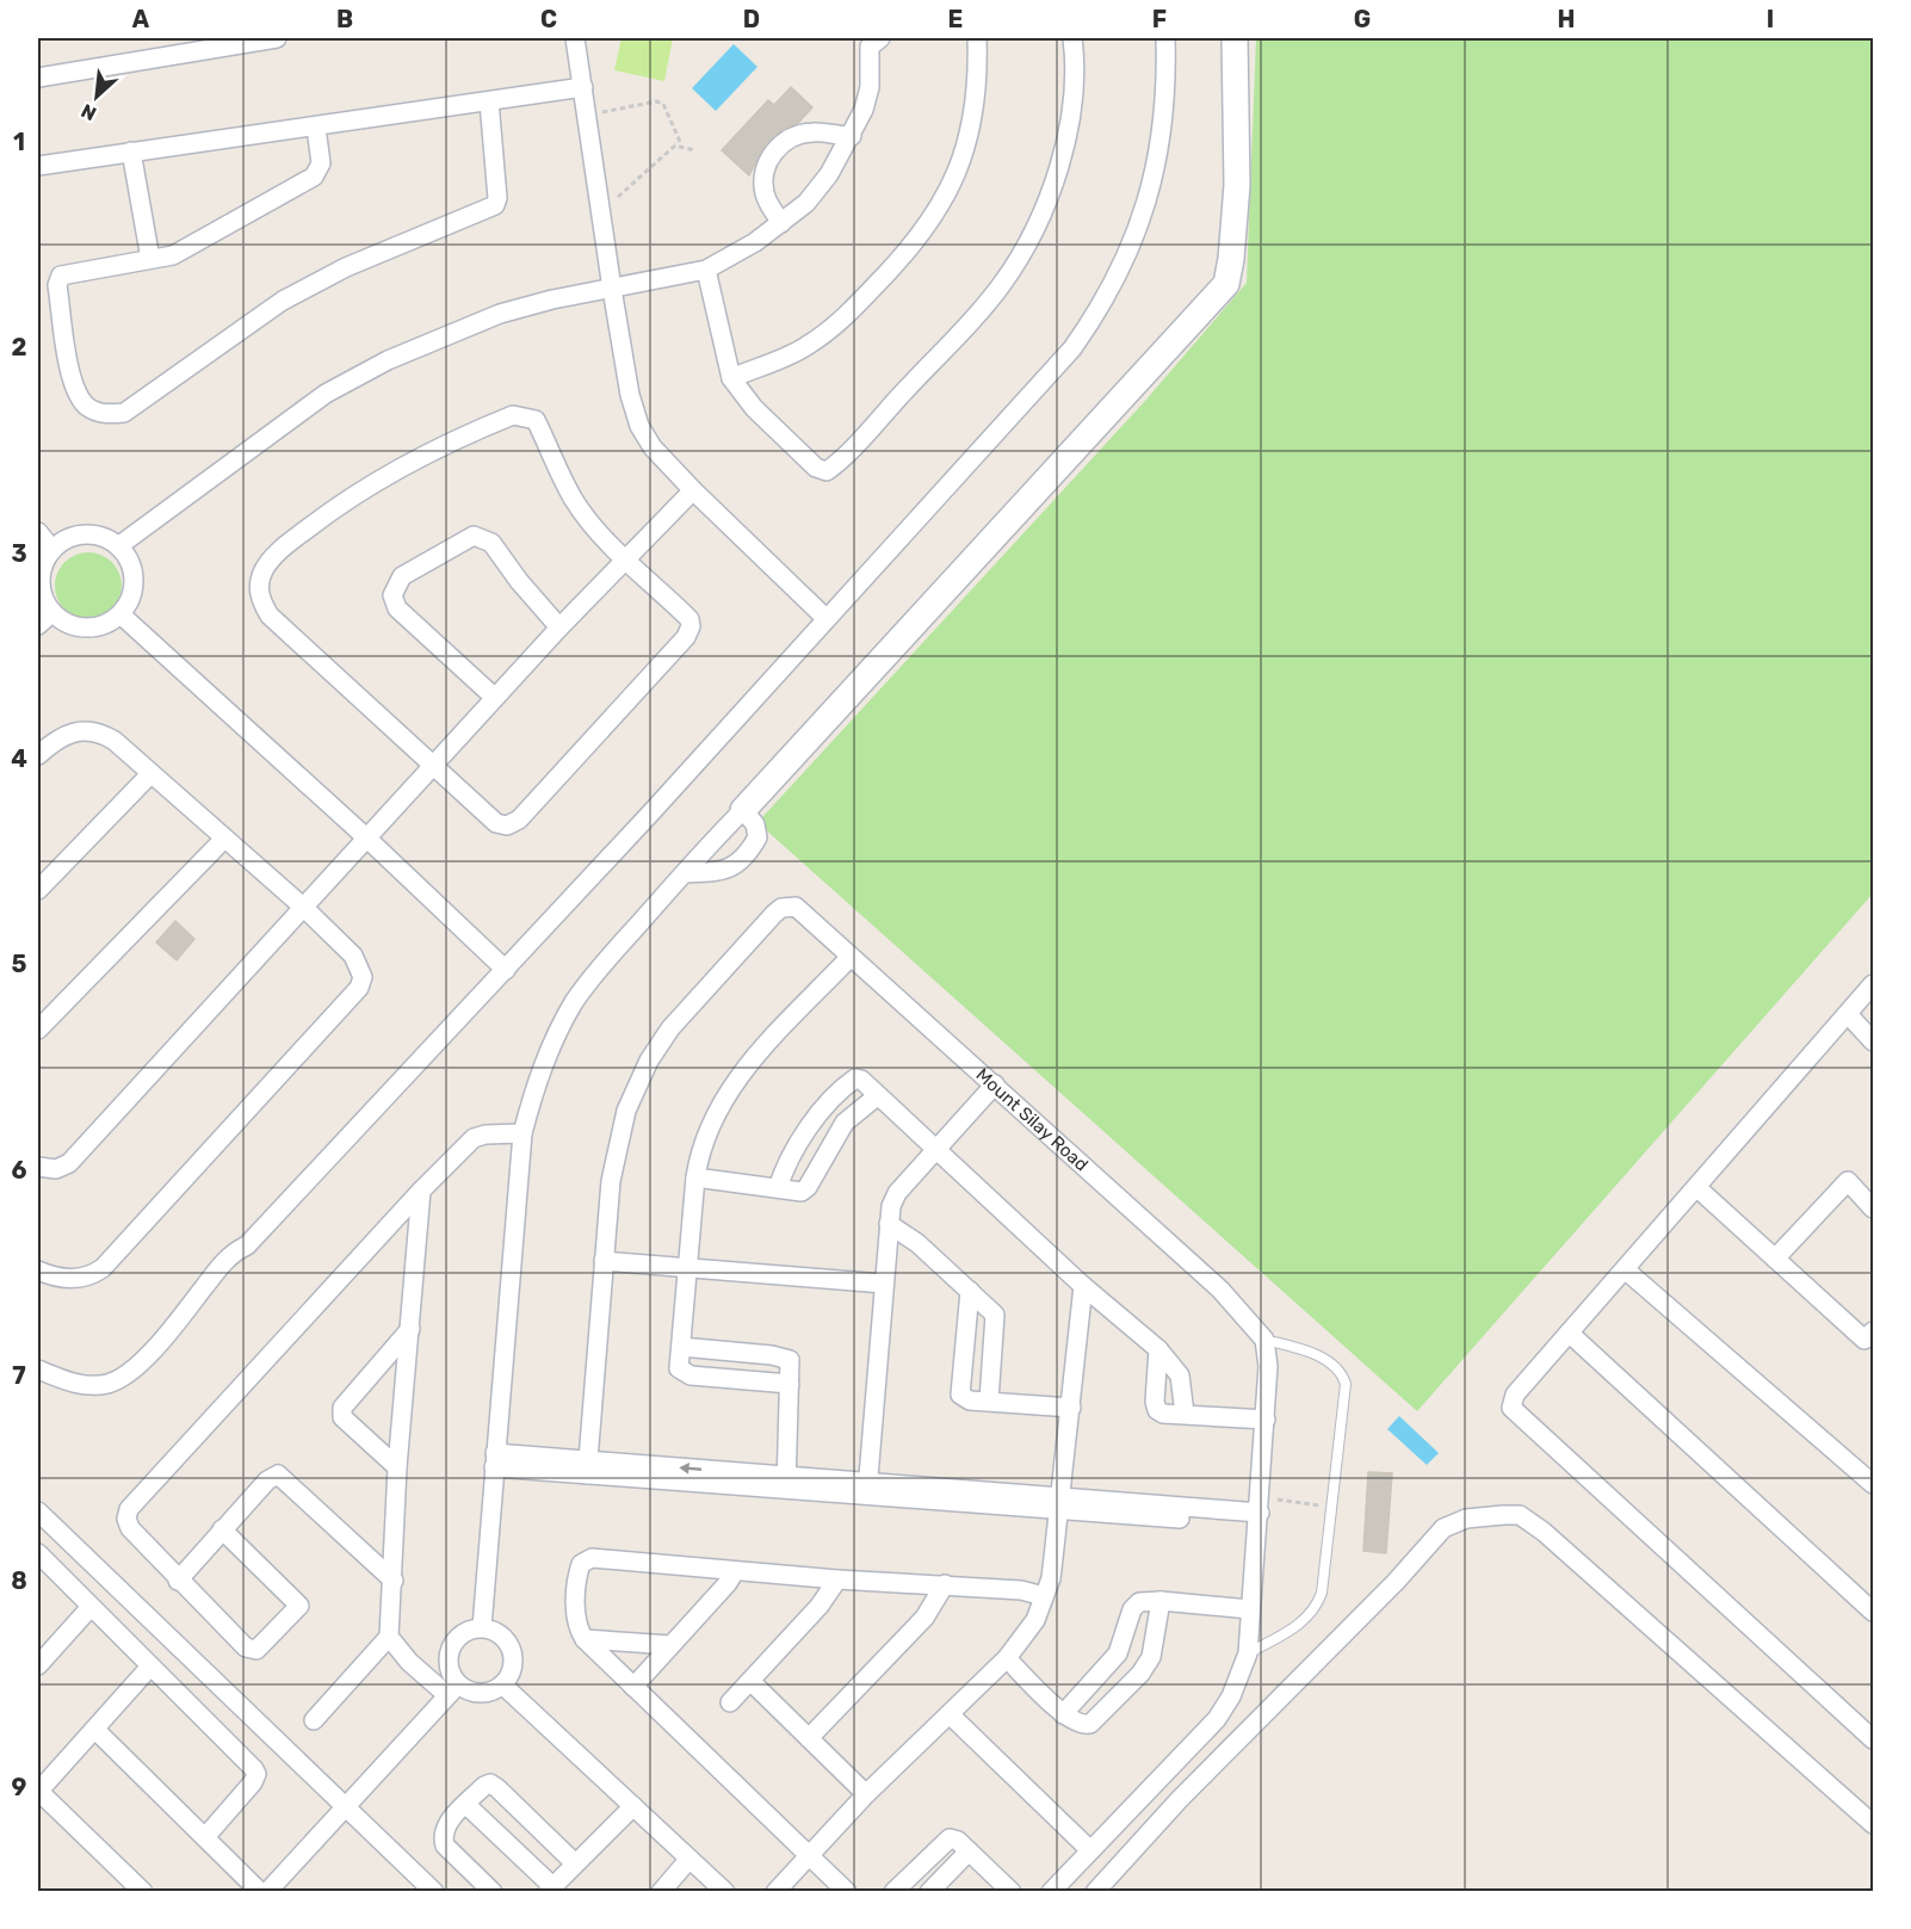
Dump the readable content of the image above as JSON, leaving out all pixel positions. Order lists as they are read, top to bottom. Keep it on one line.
{"streets":{"street":["Mount Silay Road"]},"north":"bottom left","grid":{"columns":["A","B","C","D","E","F","G","H","I"],"rows":["1","2","3","4","5","6","7","8","9"]}}
